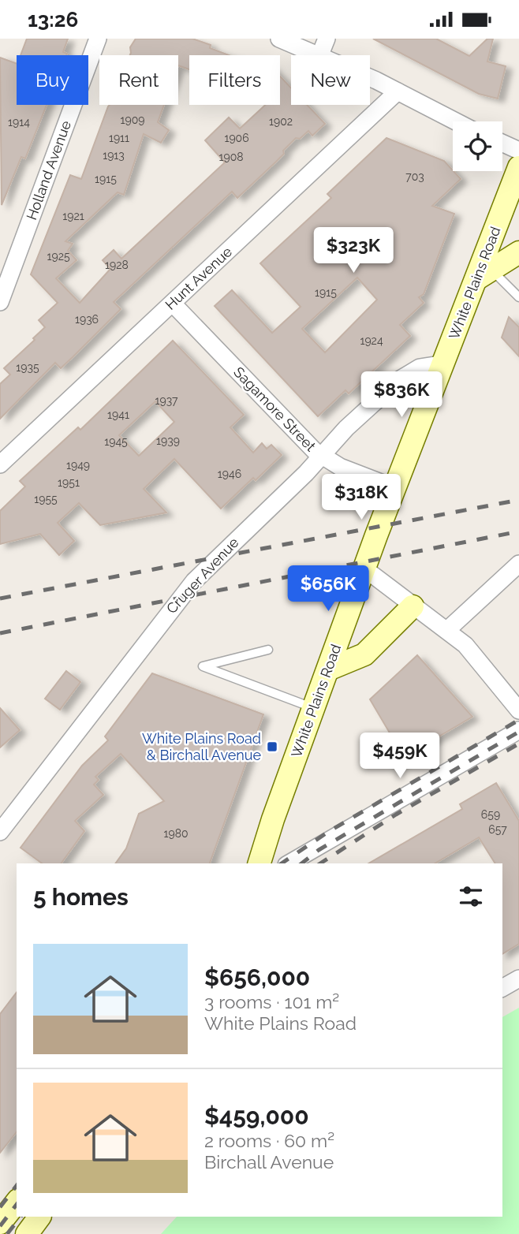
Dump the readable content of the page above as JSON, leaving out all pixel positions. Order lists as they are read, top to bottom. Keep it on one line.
{"streets":{"main road":["White Plains Road"],"street":["Holland Avenue","Hunt Avenue","Sagamore Street","Cruger Avenue"]},"crossings":[["Hunt Avenue","Sagamore Street"],["White Plains Road","Sagamore Street"],["White Plains Road","Cruger Avenue"],["Sagamore Street","Cruger Avenue"]],"places":{"transit":["White Plains Road & Birchall Avenue"]},"house_numbers":["1909","1902","1914","1911","1906","1913","1908","703","1915","1921","1925","1928","1915","1936","1924","1935","1937","1941","1939","1945","1949","1946","1951","1955","659","657","1980"],"page":{"status":"13:26","chip":["Buy","Rent","Filters","New"],"price":["$323K","$836K","$318K","$656K","$459K"],"heading":"5 homes","list":[{"name":"$656,000","note":"3 rooms · 101 m² · White Plains Road"},{"name":"$459,000","note":"2 rooms · 60 m² · Birchall Avenue"}]}}
